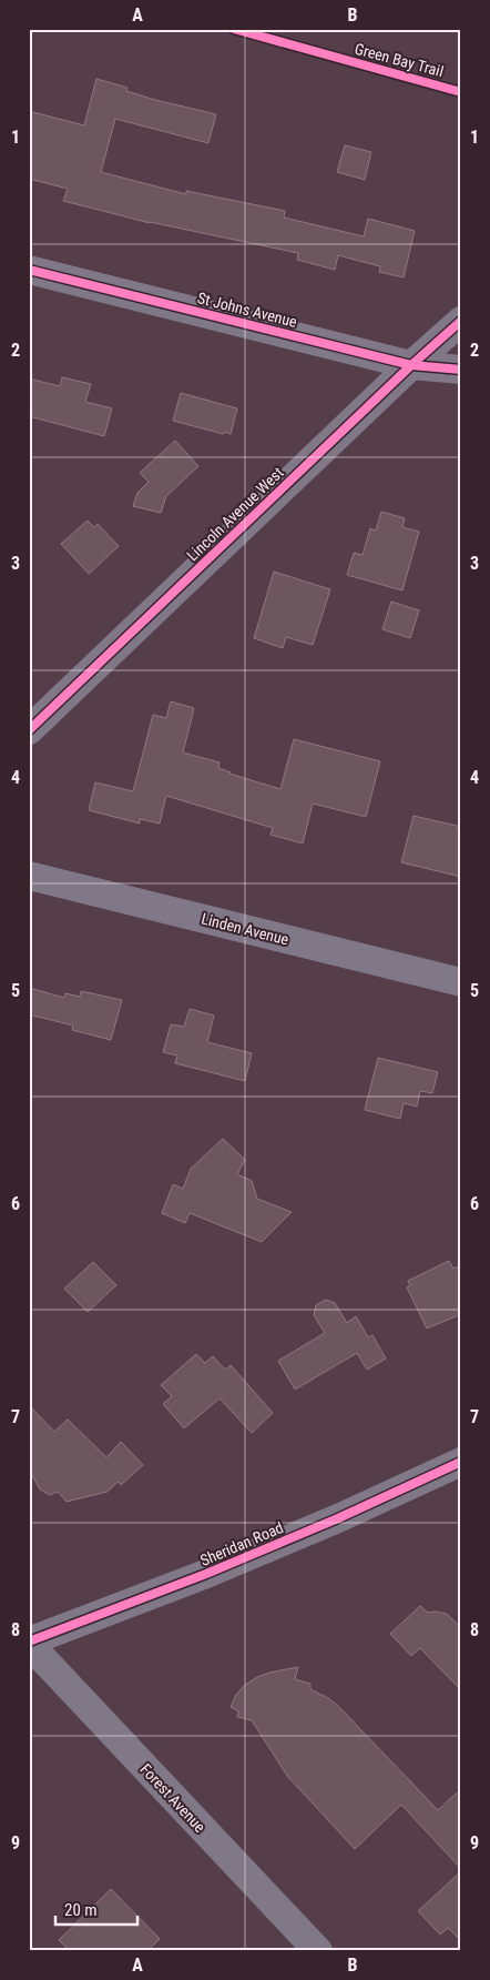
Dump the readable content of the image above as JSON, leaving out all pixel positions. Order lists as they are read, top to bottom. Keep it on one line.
{"streets":{"street":["St Johns Avenue","Lincoln Avenue West","Linden Avenue","Sheridan Road","Forest Avenue"],"cycle path":["Green Bay Trail"]},"crossings":[["St Johns Avenue","Lincoln Avenue West"],["Sheridan Road","Forest Avenue"]],"scale_bar":"20 m","grid":{"columns":["A","B"],"rows":["1","2","3","4","5","6","7","8","9"]}}
